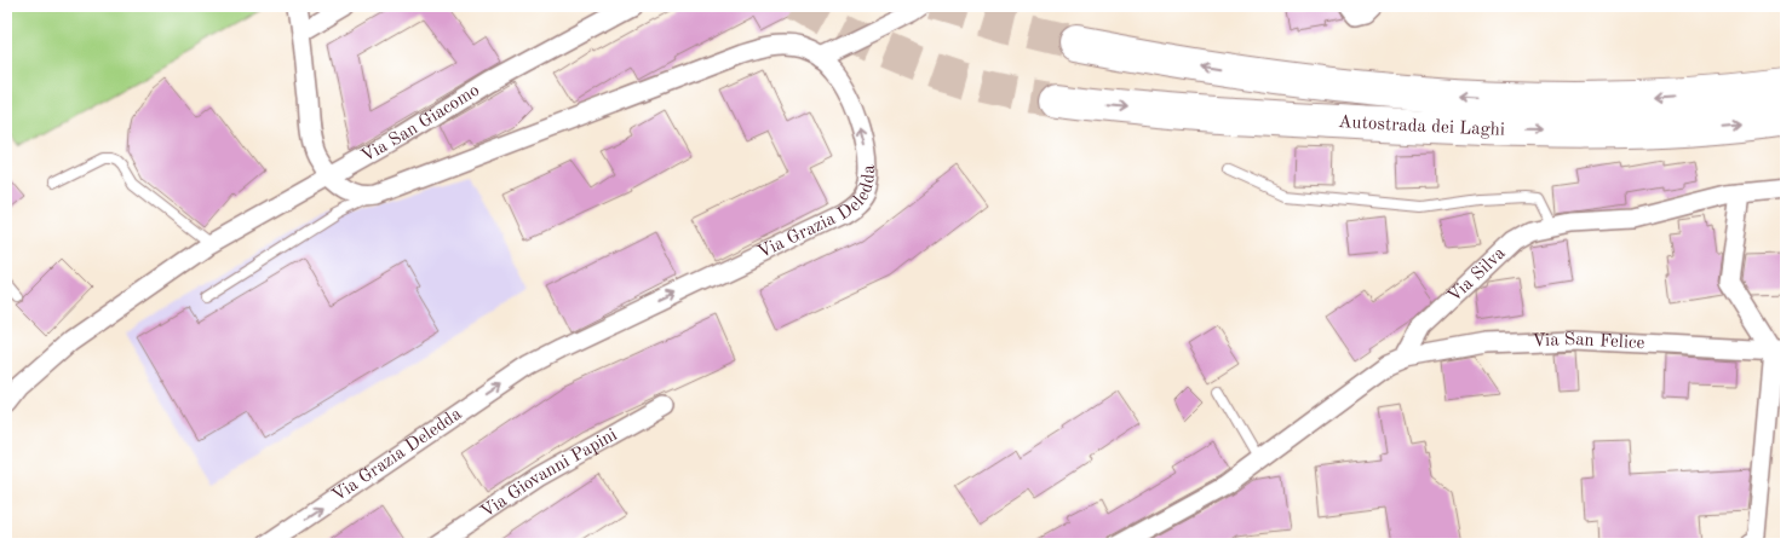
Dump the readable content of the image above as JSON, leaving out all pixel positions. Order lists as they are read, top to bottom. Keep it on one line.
{"streets":{"highway":["Autostrada dei Laghi"],"street":["Via San Giacomo","Via Grazia Deledda","Via Silva","Via San Felice","Via Giovanni Papini"]},"crossings":[["Via San Giacomo","Via Grazia Deledda"],["Via Silva","Via San Felice"]],"one_way":["Via Grazia Deledda"]}
